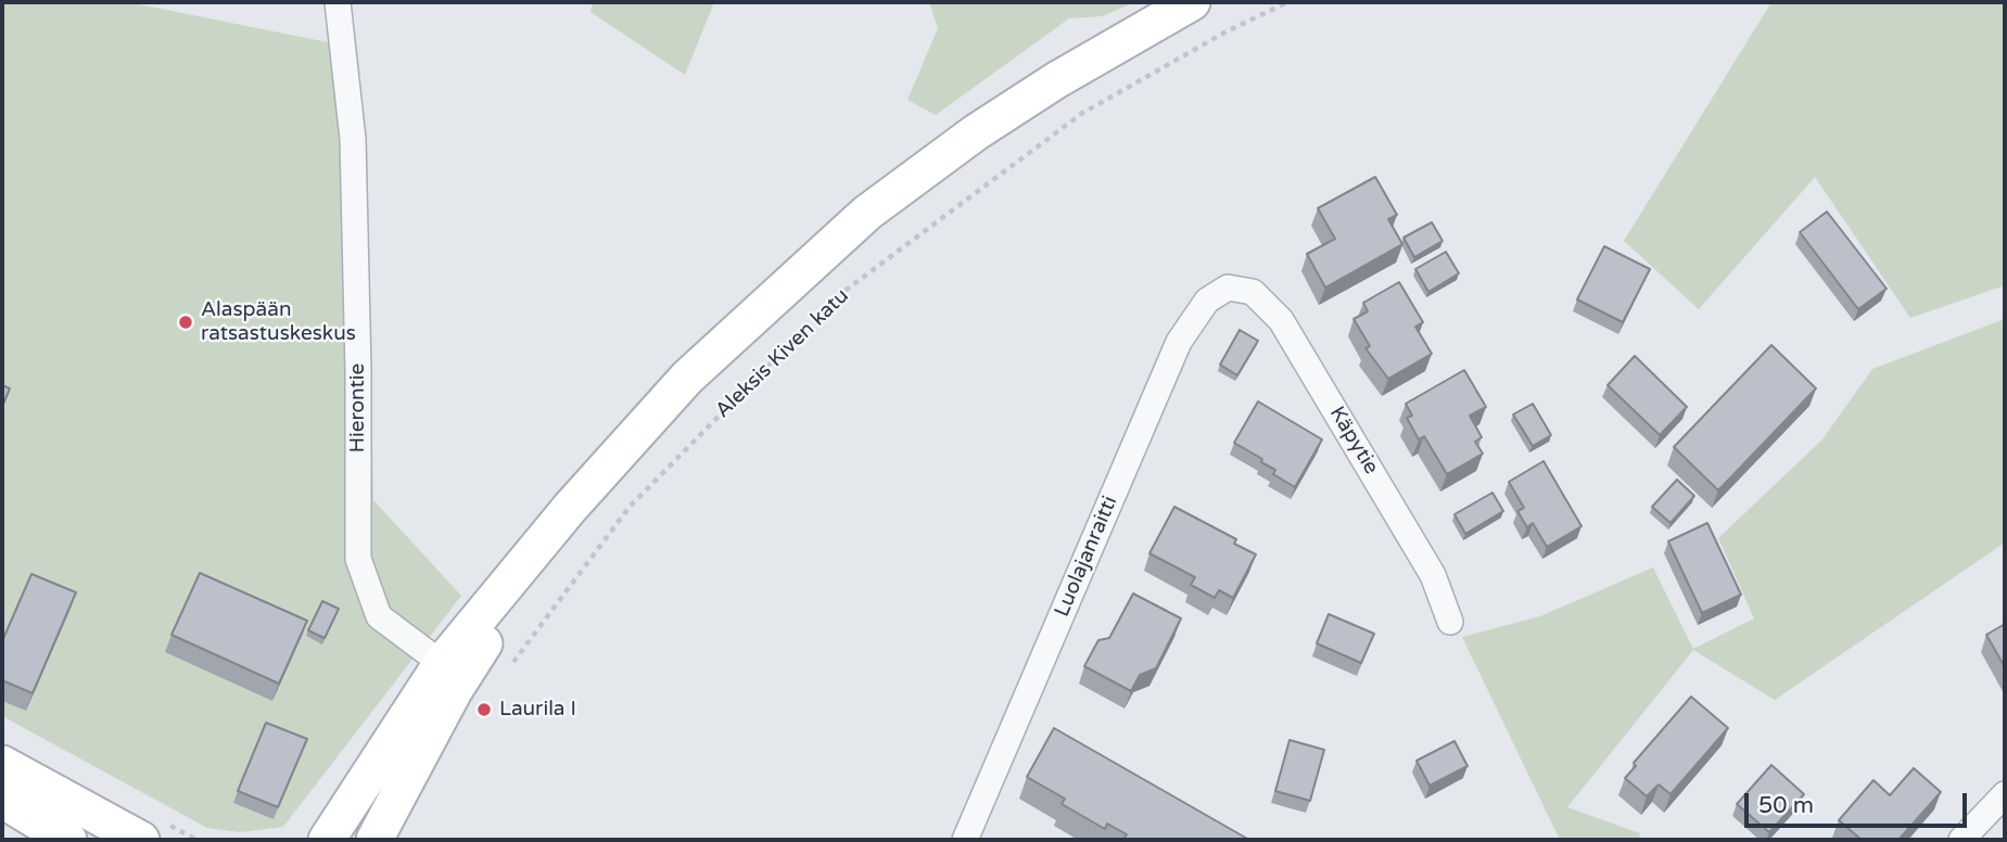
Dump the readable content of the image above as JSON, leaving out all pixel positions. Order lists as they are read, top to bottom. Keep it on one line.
{"streets":{"street":["Hierontie","Käpytie","Luolajanraitti"],"path":["Aleksis Kiven katu"]},"crossings":[["Käpytie","Luolajanraitti"]],"places":["Alaspään ratsastuskeskus","Laurila I"],"scale_bar":"50 m"}
